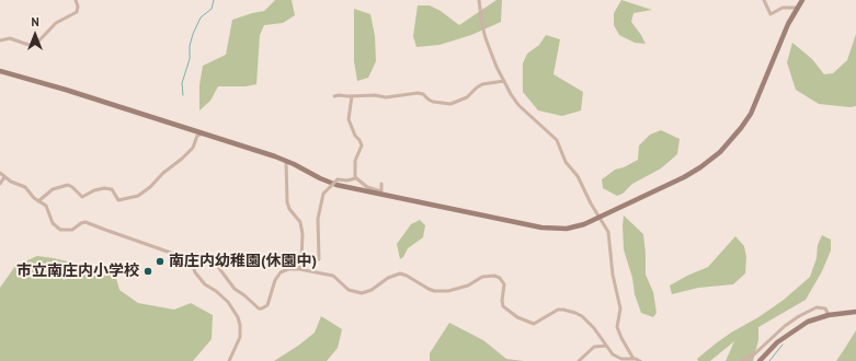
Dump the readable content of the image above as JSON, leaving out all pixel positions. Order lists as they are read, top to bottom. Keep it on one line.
{"places":["南庄内幼稚園(休園中)","市立南庄内小学校"],"north":"top"}
